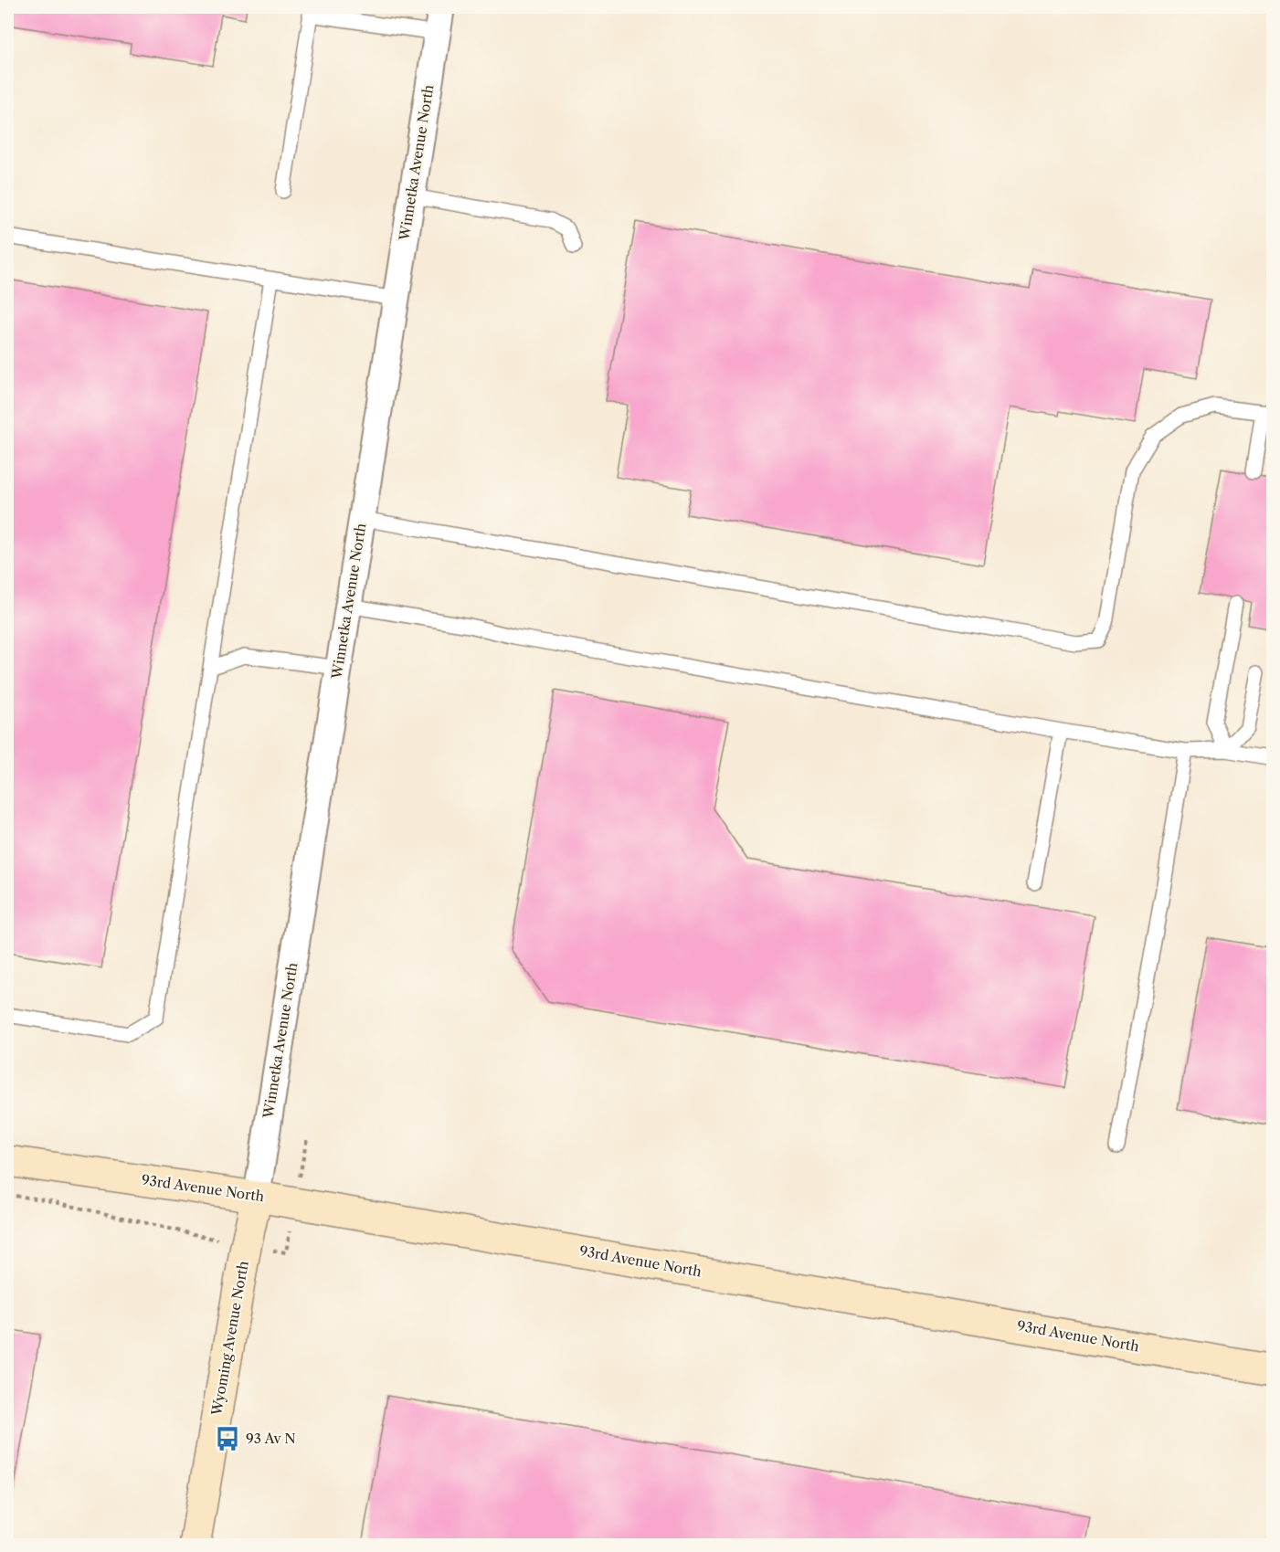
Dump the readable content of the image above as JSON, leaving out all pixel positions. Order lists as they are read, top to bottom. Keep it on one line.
{"streets":{"street":["Winnetka Avenue North","93rd Avenue North","Wyoming Avenue North"]},"crossings":[["Winnetka Avenue North","93rd Avenue North"],["Winnetka Avenue North","Wyoming Avenue North"],["93rd Avenue North","Wyoming Avenue North"]],"places":{"bus stop":["93 Av N"]}}
